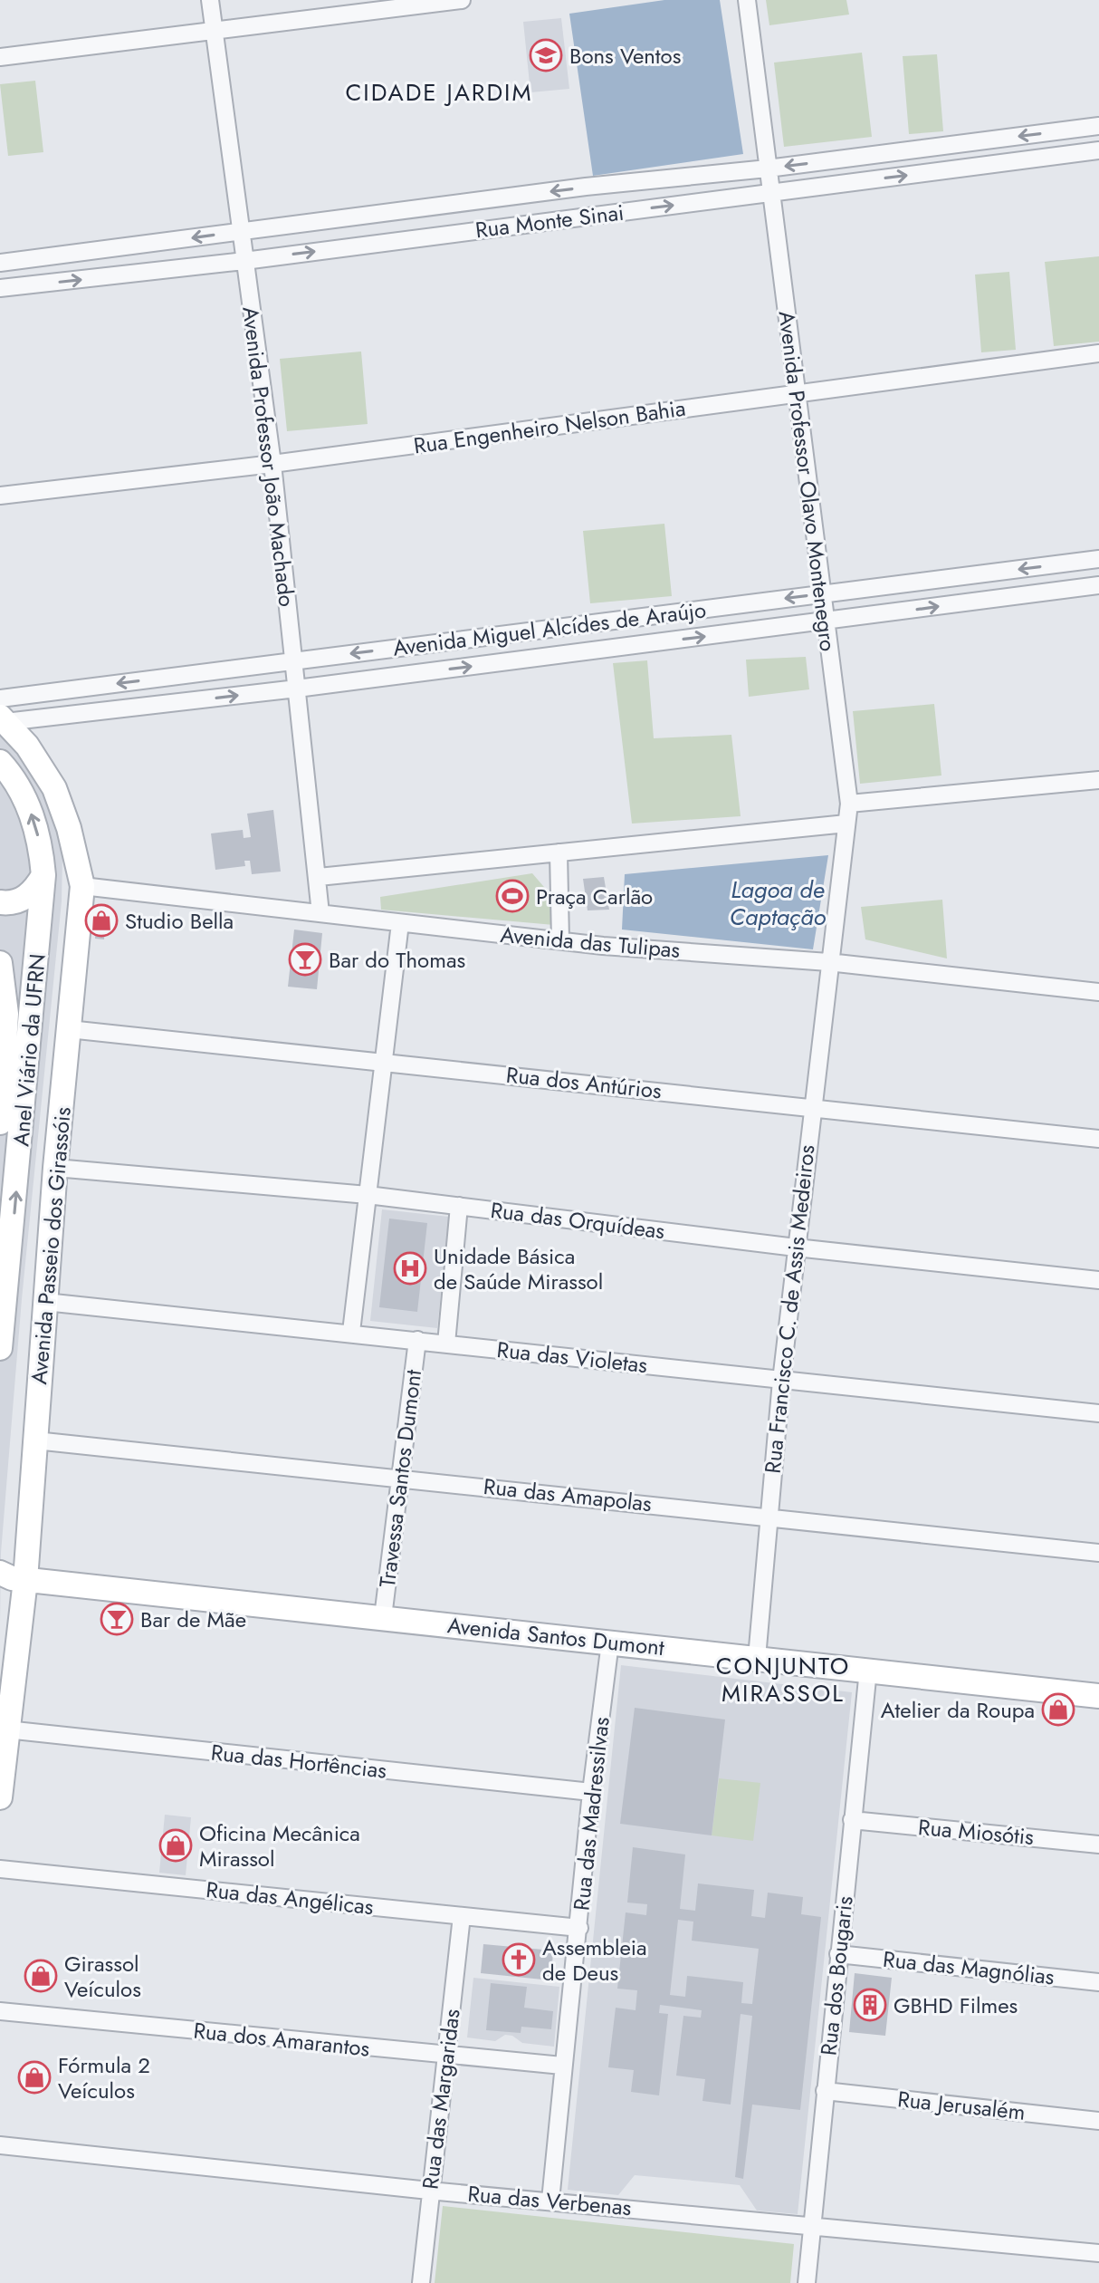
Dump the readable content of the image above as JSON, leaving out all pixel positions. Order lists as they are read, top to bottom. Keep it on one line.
{"streets":{"main road":["Anel Viário da UFRN","Avenida Passeio dos Girassóis","Avenida Santos Dumont"],"street":["Rua Monte Sinai","Rua Engenheiro Nelson Bahia","Avenida Professor João Machado","Avenida Professor Olavo Montenegro","Avenida Miguel Alcídes de Araújo","Avenida das Tulipas","Rua dos Antúrios","Rua das Orquídeas","Rua Francisco C. de Assis Medeiros","Rua das Violetas","Travessa Santos Dumont","Rua das Amapolas","Rua das Hortências","Rua das Madressilvas","Rua Miosótis","Rua das Angélicas","Rua das Magnólias","Rua dos Bougaris","Rua dos Amarantos","Rua das Margaridas","Rua Jerusalém","Rua das Verbenas"]},"crossings":[["Rua Monte Sinai","Avenida Professor João Machado"],["Rua Monte Sinai","Avenida Professor Olavo Montenegro"],["Rua Engenheiro Nelson Bahia","Avenida Professor João Machado"],["Rua Engenheiro Nelson Bahia","Avenida Professor Olavo Montenegro"],["Avenida Professor João Machado","Avenida Miguel Alcídes de Araújo"],["Avenida Professor João Machado","Avenida das Tulipas"],["Avenida Professor Olavo Montenegro","Avenida Miguel Alcídes de Araújo"],["Avenida Professor Olavo Montenegro","Avenida das Tulipas"],["Avenida Professor Olavo Montenegro","Rua Francisco C. de Assis Medeiros"],["Avenida Miguel Alcídes de Araújo","Avenida Passeio dos Girassóis"],["Avenida das Tulipas","Avenida Passeio dos Girassóis"],["Avenida das Tulipas","Rua Francisco C. de Assis Medeiros"],["Rua dos Antúrios","Avenida Passeio dos Girassóis"],["Rua dos Antúrios","Rua Francisco C. de Assis Medeiros"],["Rua das Orquídeas","Avenida Passeio dos Girassóis"],["Rua das Orquídeas","Rua Francisco C. de Assis Medeiros"],["Avenida Passeio dos Girassóis","Rua das Violetas"],["Avenida Passeio dos Girassóis","Rua das Amapolas"],["Avenida Passeio dos Girassóis","Avenida Santos Dumont"],["Avenida Passeio dos Girassóis","Rua das Hortências"],["Rua Francisco C. de Assis Medeiros","Rua das Violetas"],["Rua Francisco C. de Assis Medeiros","Rua das Amapolas"],["Rua Francisco C. de Assis Medeiros","Avenida Santos Dumont"],["Rua das Violetas","Travessa Santos Dumont"],["Travessa Santos Dumont","Rua das Amapolas"],["Travessa Santos Dumont","Avenida Santos Dumont"],["Avenida Santos Dumont","Rua das Madressilvas"],["Avenida Santos Dumont","Rua dos Bougaris"],["Rua das Hortências","Rua das Madressilvas"],["Rua das Madressilvas","Rua das Angélicas"],["Rua das Madressilvas","Rua dos Amarantos"],["Rua das Madressilvas","Rua das Verbenas"],["Rua Miosótis","Rua dos Bougaris"],["Rua das Angélicas","Rua das Margaridas"],["Rua das Magnólias","Rua dos Bougaris"],["Rua dos Bougaris","Rua Jerusalém"],["Rua dos Bougaris","Rua das Verbenas"],["Rua dos Amarantos","Rua das Margaridas"],["Rua das Margaridas","Rua das Verbenas"]],"one_way":["Anel Viário da UFRN"],"districts":["CIDADE JARDIM","CONJUNTO MIRASSOL"],"water":["Lagoa de Captação"],"places":{"school or university":["Bons Ventos"],"sports":["Praça Carlão"],"shop":["Studio Bella","Atelier da Roupa","Oficina Mecânica Mirassol","Girassol Veículos","Fórmula 2 Veículos"],"bar":["Bar do Thomas","Bar de Mãe"],"hospital":["Unidade Básica de Saúde Mirassol"],"church":["Assembleia de Deus"],"building":["GBHD Filmes"]}}
